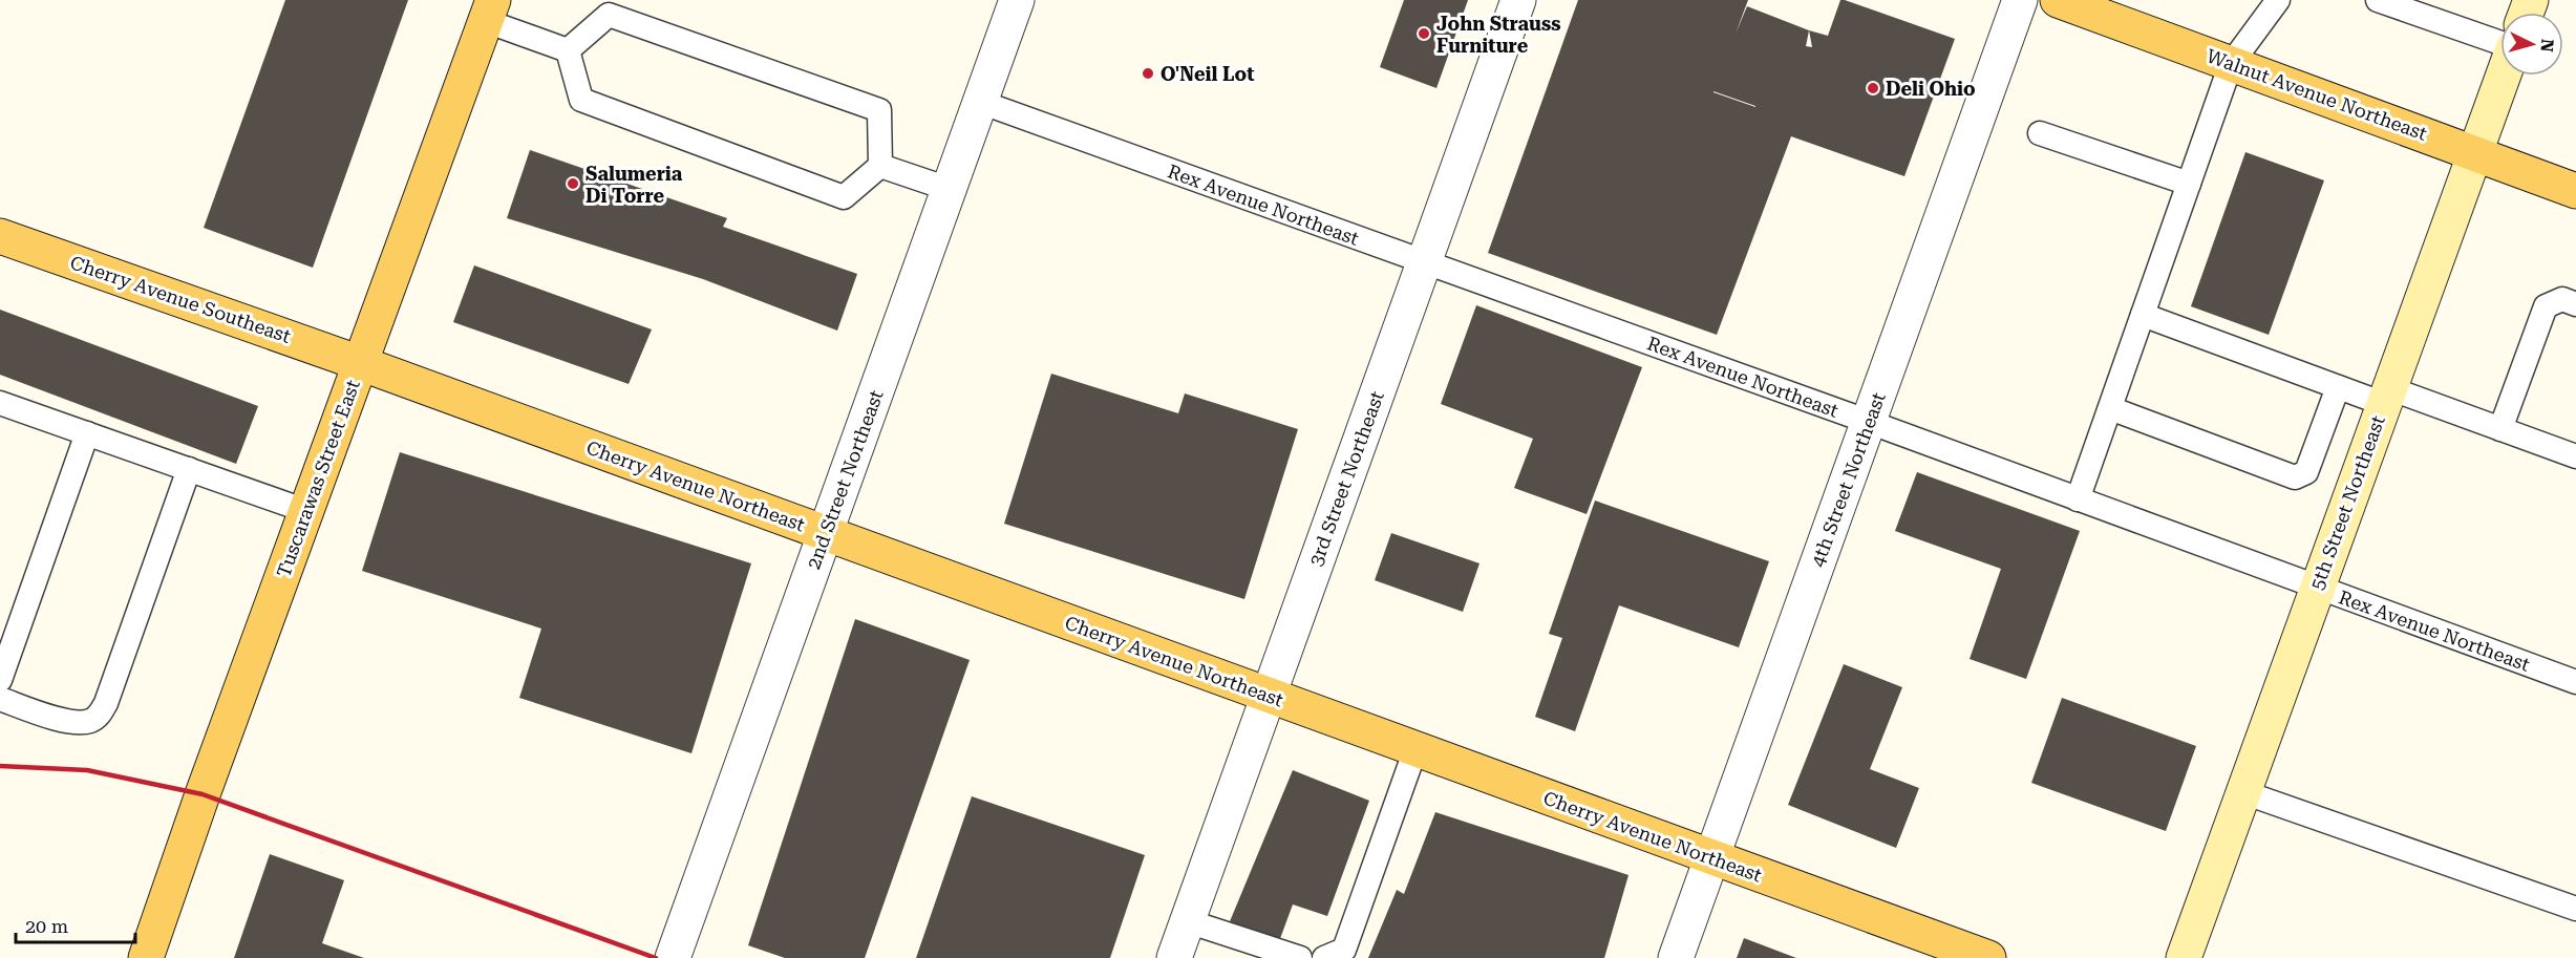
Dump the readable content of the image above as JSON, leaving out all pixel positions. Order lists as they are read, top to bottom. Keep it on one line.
{"streets":{"main road":["Walnut Avenue Northeast","Cherry Avenue Southeast","Tuscarawas Street East","Cherry Avenue Northeast","5th Street Northeast"],"street":["3rd Street Northeast","2nd Street Northeast","4th Street Northeast"],"lane":["Rex Avenue Northeast"]},"crossings":[["Walnut Avenue Northeast","5th Street Northeast"],["Rex Avenue Northeast","3rd Street Northeast"],["Rex Avenue Northeast","2nd Street Northeast"],["Rex Avenue Northeast","4th Street Northeast"],["Rex Avenue Northeast","5th Street Northeast"],["Cherry Avenue Southeast","Tuscarawas Street East"],["Cherry Avenue Southeast","Cherry Avenue Northeast"],["Tuscarawas Street East","Cherry Avenue Northeast"],["3rd Street Northeast","Cherry Avenue Northeast"],["2nd Street Northeast","Cherry Avenue Northeast"],["4th Street Northeast","Cherry Avenue Northeast"]],"places":["John Strauss Furniture","O'Neil Lot","Deli Ohio","Salumeria Di Torre"],"scale_bar":"20 m","north":"right"}
